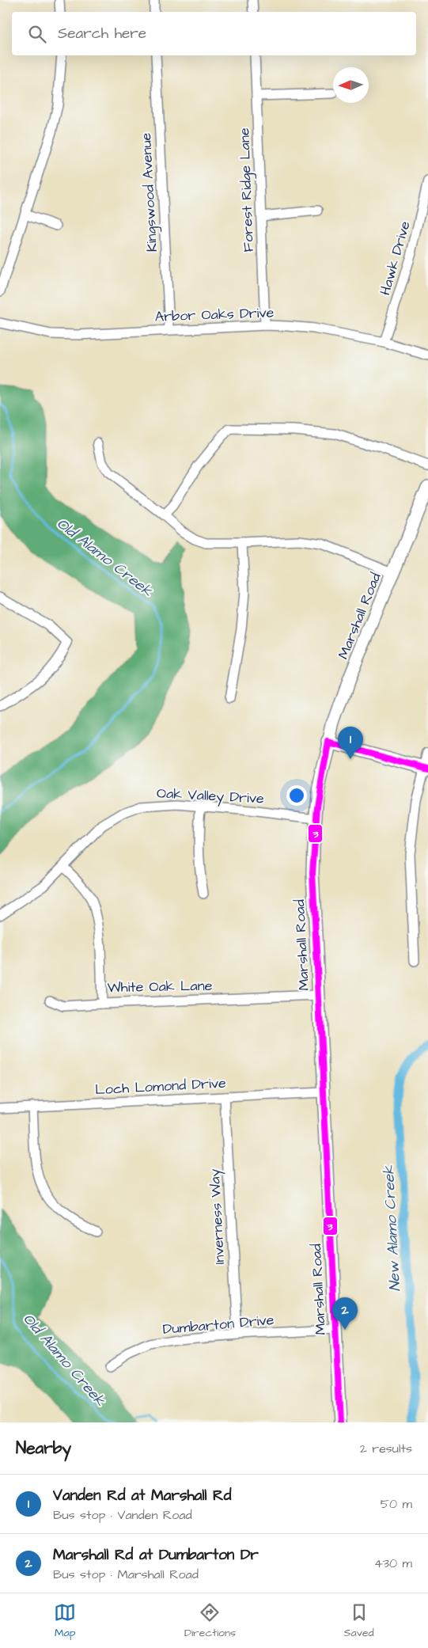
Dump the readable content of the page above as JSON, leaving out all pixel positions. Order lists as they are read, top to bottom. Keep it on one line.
{"streets":{"street":["Forest Ridge Lane","Kingswood Avenue","Hawk Drive","Arbor Oaks Drive","Marshall Road","Oak Valley Drive","White Oak Lane","Loch Lomond Drive","Inverness Way","Dumbarton Drive"]},"crossings":[["Forest Ridge Lane","Arbor Oaks Drive"],["Kingswood Avenue","Arbor Oaks Drive"],["Hawk Drive","Arbor Oaks Drive"],["Marshall Road","Oak Valley Drive"],["Marshall Road","White Oak Lane"],["Marshall Road","Loch Lomond Drive"],["Marshall Road","Dumbarton Drive"],["Oak Valley Drive","White Oak Lane"],["Loch Lomond Drive","Inverness Way"],["Inverness Way","Dumbarton Drive"]],"water":["Old Alamo Creek","New Alamo Creek"],"lines":["transit line 3"],"north":"left","page":{"search":"Search here","pins":["1","2"],"heading":["Nearby","2 results"],"list":[{"mark":"1","name":"Vanden Rd at Marshall Rd","note":"Bus stop · Vanden Road","value":"50 m"},{"mark":"2","name":"Marshall Rd at Dumbarton Dr","note":"Bus stop · Marshall Road","value":"430 m"}],"nav":["Map","Directions","Saved"]}}
